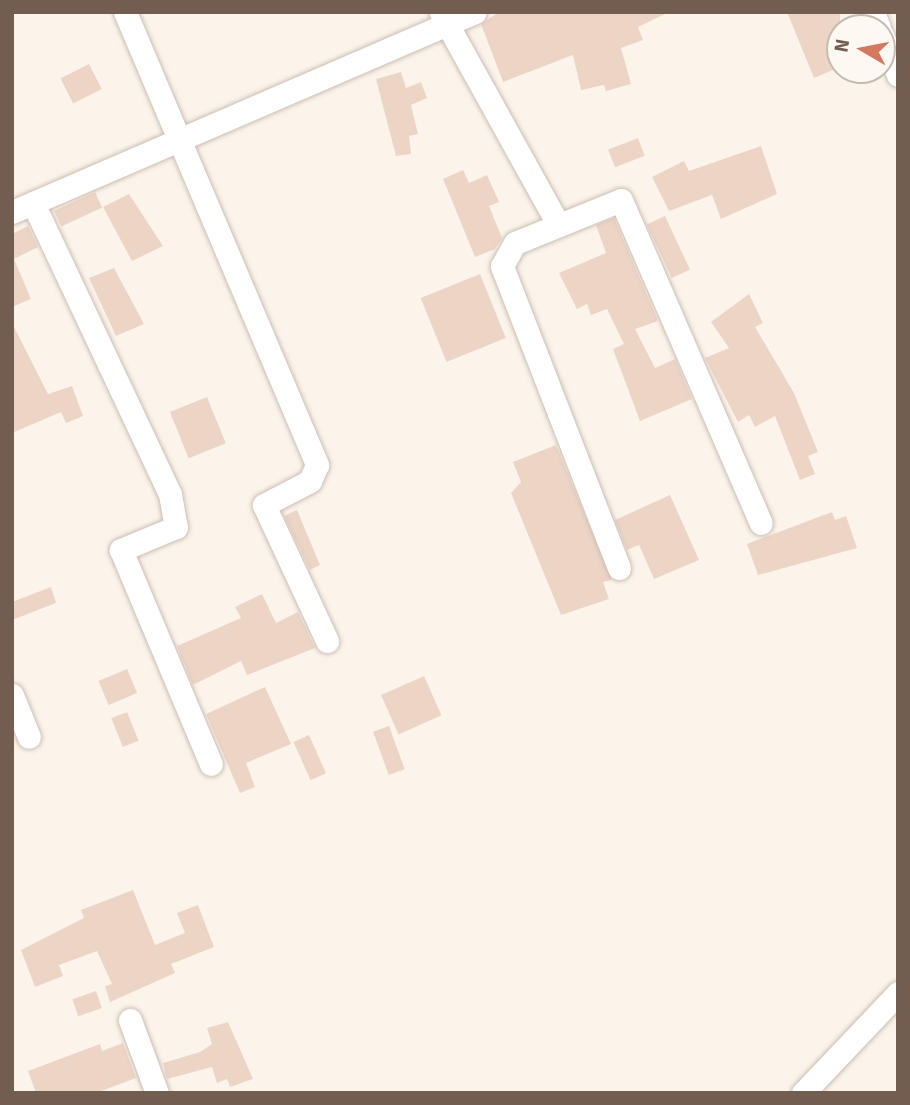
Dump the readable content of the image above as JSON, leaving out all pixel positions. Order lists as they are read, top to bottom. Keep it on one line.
{"north":"left"}
